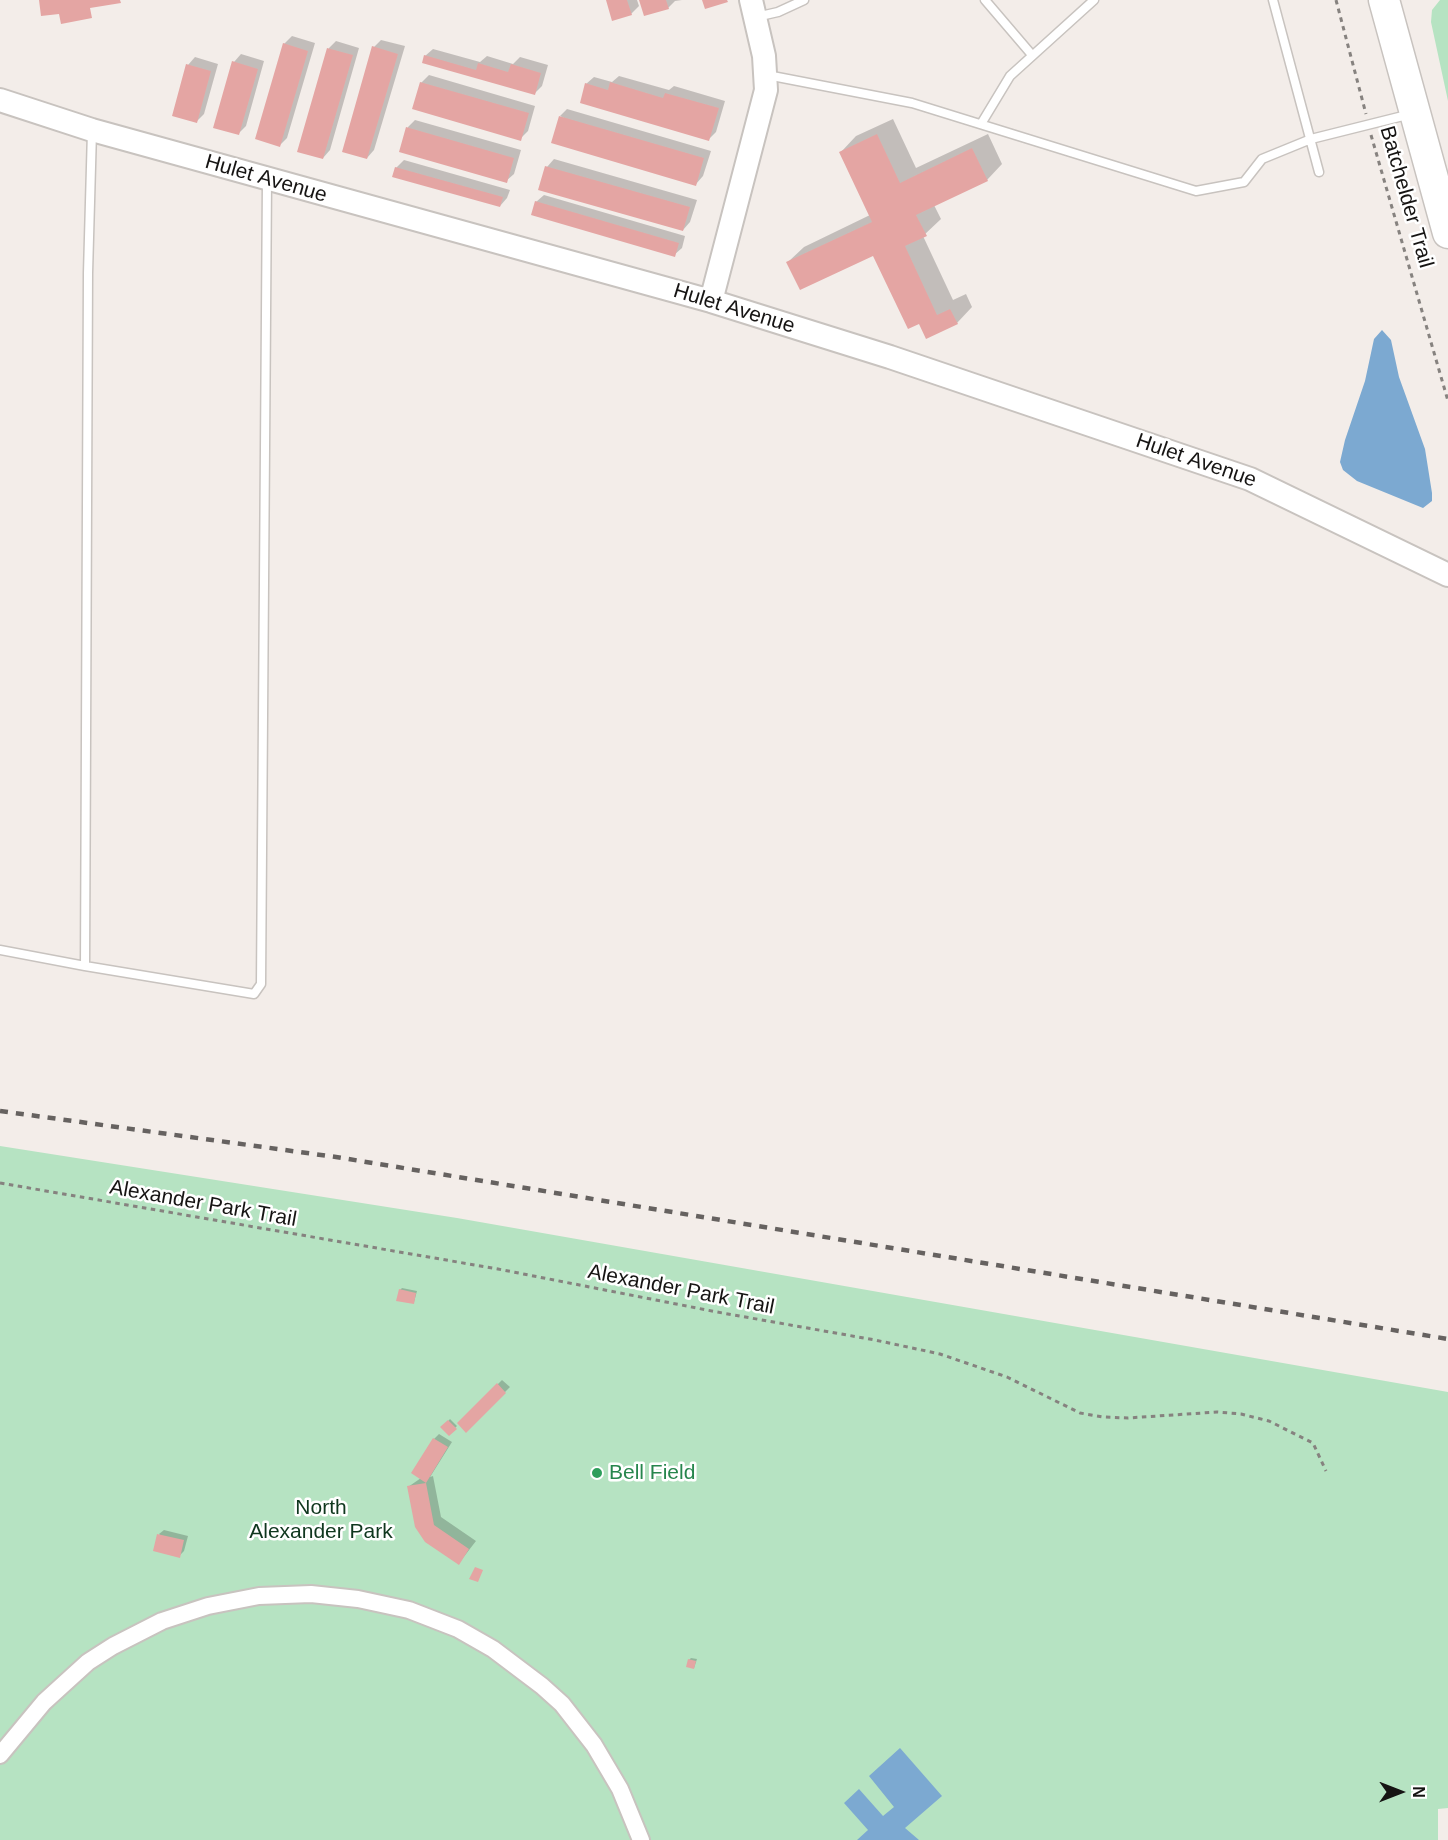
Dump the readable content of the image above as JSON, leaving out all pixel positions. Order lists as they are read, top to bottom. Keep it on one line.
{"streets":{"street":["Hulet Avenue"],"path":["Batchelder Trail","Alexander Park Trail"]},"parks":["North Alexander Park"],"places":["Bell Field"],"north":"right"}
